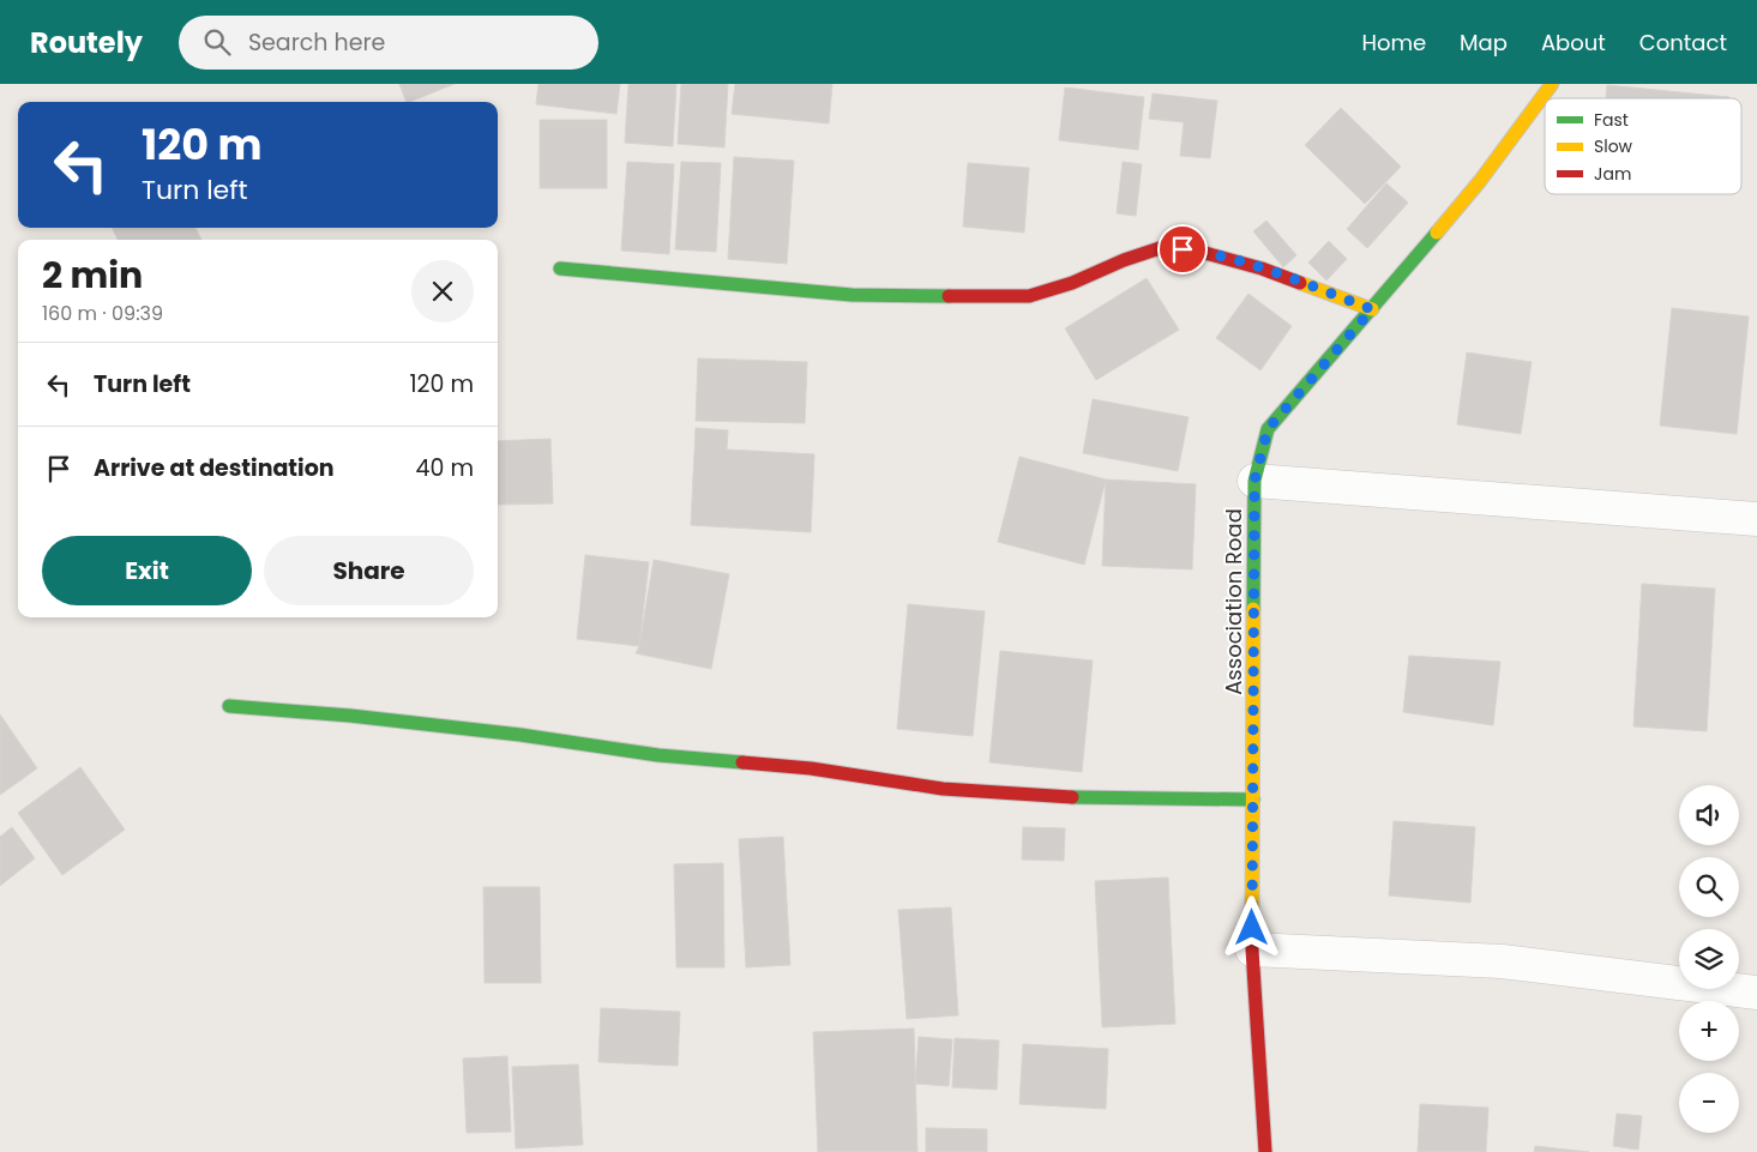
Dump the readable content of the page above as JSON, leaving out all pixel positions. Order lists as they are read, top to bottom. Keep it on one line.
{"streets":{"street":["Association Road"]},"legend":["Fast","Slow","Jam"],"page":{"header":"Routely","search":"Search here","nav":["Home","Map","About","Contact"],"turn":["120 m","Turn left"],"heading":["2 min","160 m · 09:39"],"list":[{"name":"Turn left","value":"120 m"},{"name":"Arrive at destination","value":"40 m"}],"buttons":["Exit","Share"],"map_buttons":["+","−"]}}
